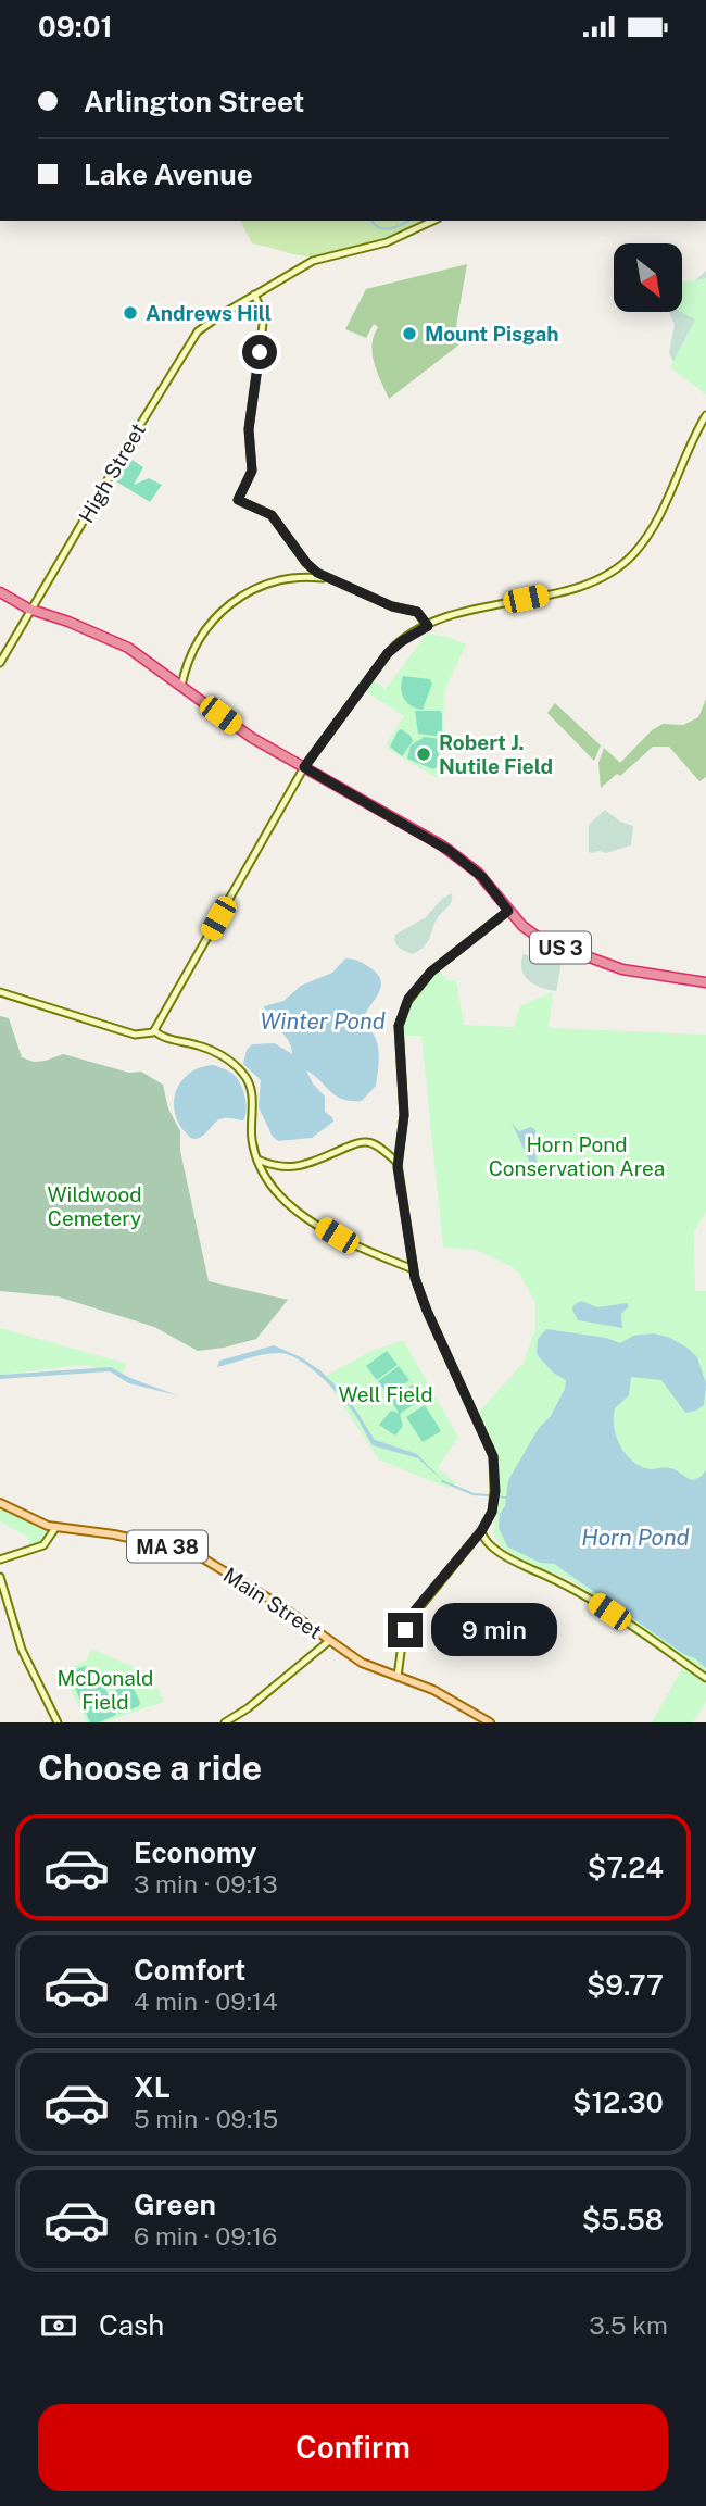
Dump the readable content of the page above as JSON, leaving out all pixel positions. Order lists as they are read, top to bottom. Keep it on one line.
{"streets":{"highway":["US 3"],"main road":["MA 38","Main Street"],"street":["High Street"]},"crossings":[["High Street","US 3"]],"water":["Winter Pond","Horn Pond"],"parks":["Horn Pond Conservation Area","Wildwood Cemetery","Well Field","McDonald Field"],"places":["Andrews Hill","Mount Pisgah","Robert J. Nutile Field"],"north":"bottom right","page":{"status":"09:01","banner":["Arlington Street","Lake Avenue"],"bubble":"9 min","heading":"Choose a ride","list":[{"name":"Economy","note":"3 min · 09:13","value":"$7.24"},{"name":"Comfort","note":"4 min · 09:14","value":"$9.77"},{"name":"XL","note":"5 min · 09:15","value":"$12.30"},{"name":"Green","note":"6 min · 09:16","value":"$5.58"}],"pay":["Cash","3.5 km"],"buttons":"Confirm"}}
